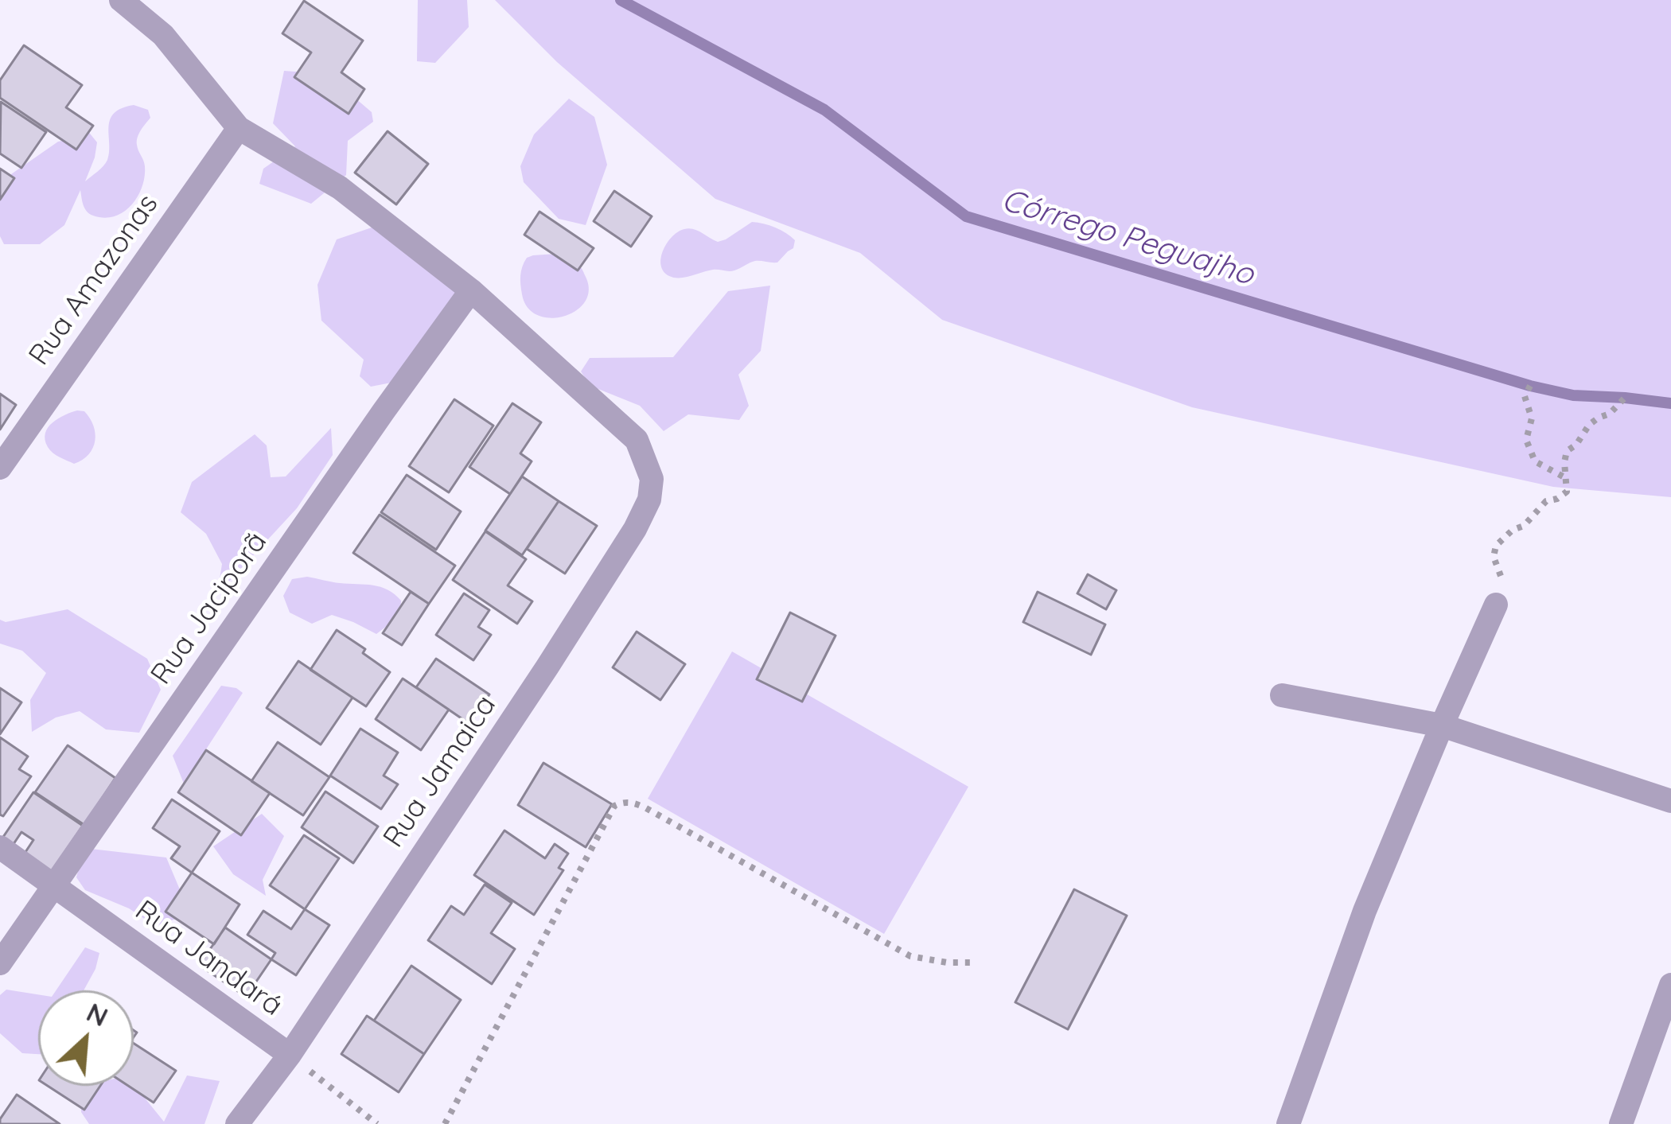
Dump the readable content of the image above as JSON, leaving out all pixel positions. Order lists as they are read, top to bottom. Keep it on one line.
{"streets":{"street":["Rua Amazonas","Rua Jaciporã","Rua Jamaica","Rua Jandará"]},"crossings":[["Rua Jaciporã","Rua Jamaica"],["Rua Jaciporã","Rua Jandará"],["Rua Jamaica","Rua Jandará"]],"water":["Córrego Peguajho"],"north":"top right"}
